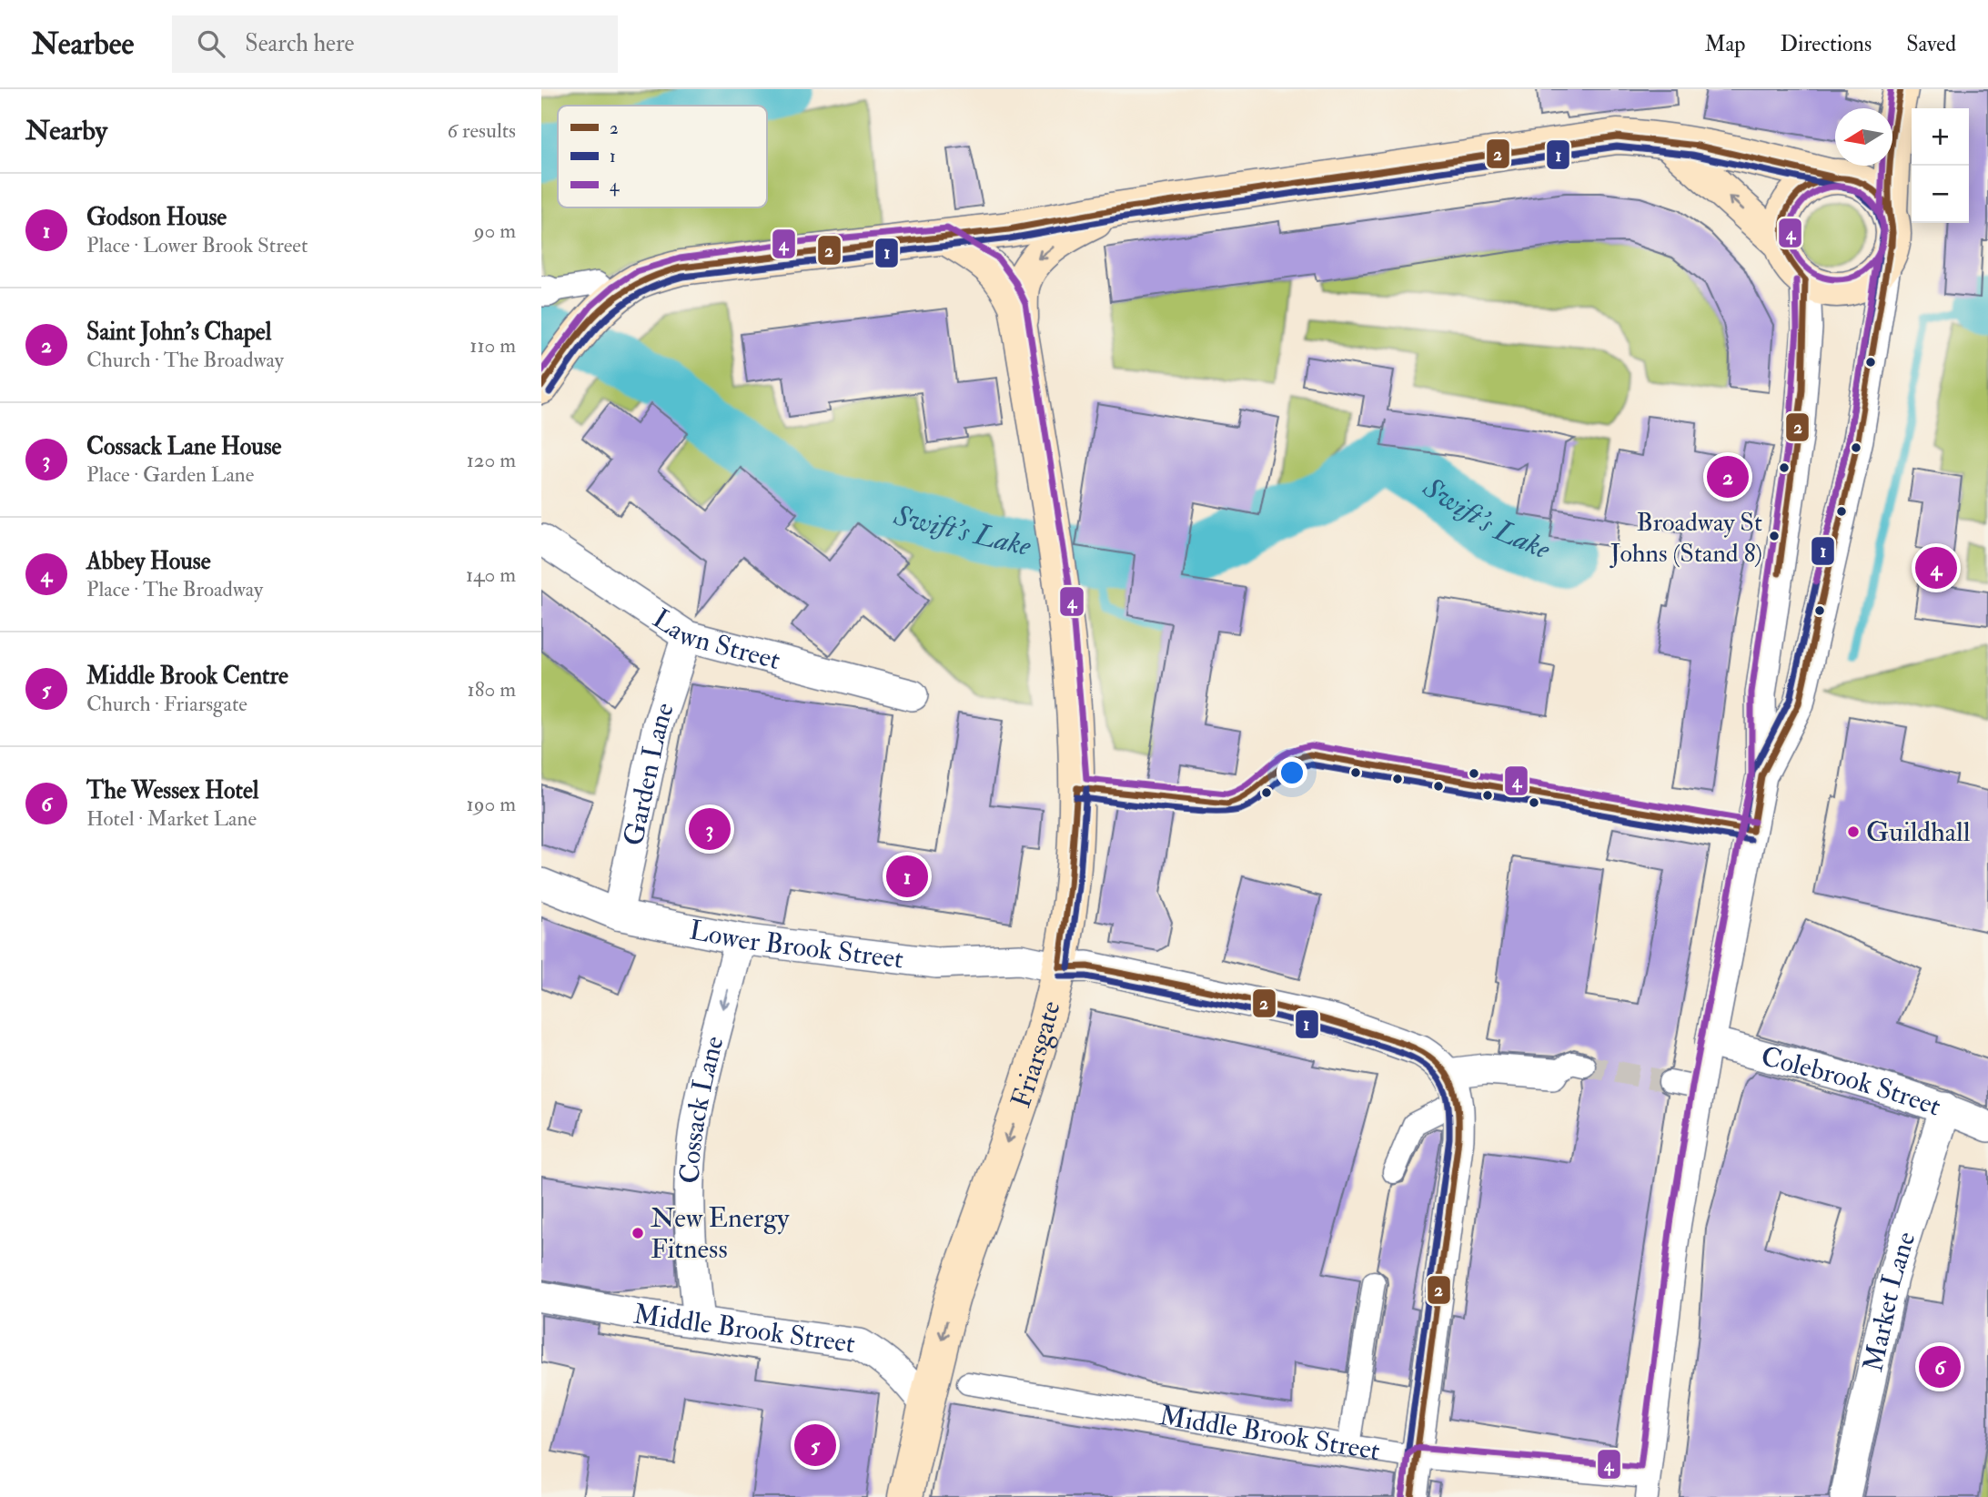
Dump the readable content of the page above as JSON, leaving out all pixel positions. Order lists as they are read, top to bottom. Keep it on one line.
{"streets":{"main road":["Friarsgate"],"street":["Lawn Street","Garden Lane","Lower Brook Street","Colebrook Street","Cossack Lane","Market Lane","Middle Brook Street"]},"crossings":[["Lawn Street","Garden Lane"],["Garden Lane","Lower Brook Street"],["Lower Brook Street","Friarsgate"],["Lower Brook Street","Cossack Lane"],["Friarsgate","Middle Brook Street"],["Colebrook Street","Market Lane"],["Cossack Lane","Middle Brook Street"]],"one_way":["Friarsgate","Cossack Lane"],"water":["Swift's Lake"],"places":["Broadway St Johns (Stand 8)","Guildhall","New Energy Fitness"],"lines":["transit line 2","transit line 4","transit line 1"],"legend":["2","1","4"],"north":"left","page":{"header":"Nearbee","search":"Search here","nav":["Map","Directions","Saved"],"heading":["Nearby","6 results"],"map_buttons":["+","−"],"list":[{"mark":"1","name":"Godson House","note":"Place · Lower Brook Street","value":"90 m"},{"mark":"2","name":"Saint John's Chapel","note":"Church · The Broadway","value":"110 m"},{"mark":"3","name":"Cossack Lane House","note":"Place · Garden Lane","value":"120 m"},{"mark":"4","name":"Abbey House","note":"Place · The Broadway","value":"140 m"},{"mark":"5","name":"Middle Brook Centre","note":"Church · Friarsgate","value":"180 m"},{"mark":"6","name":"The Wessex Hotel","note":"Hotel · Market Lane","value":"190 m"}],"pins":["2","4","3","1","6","5"]}}
